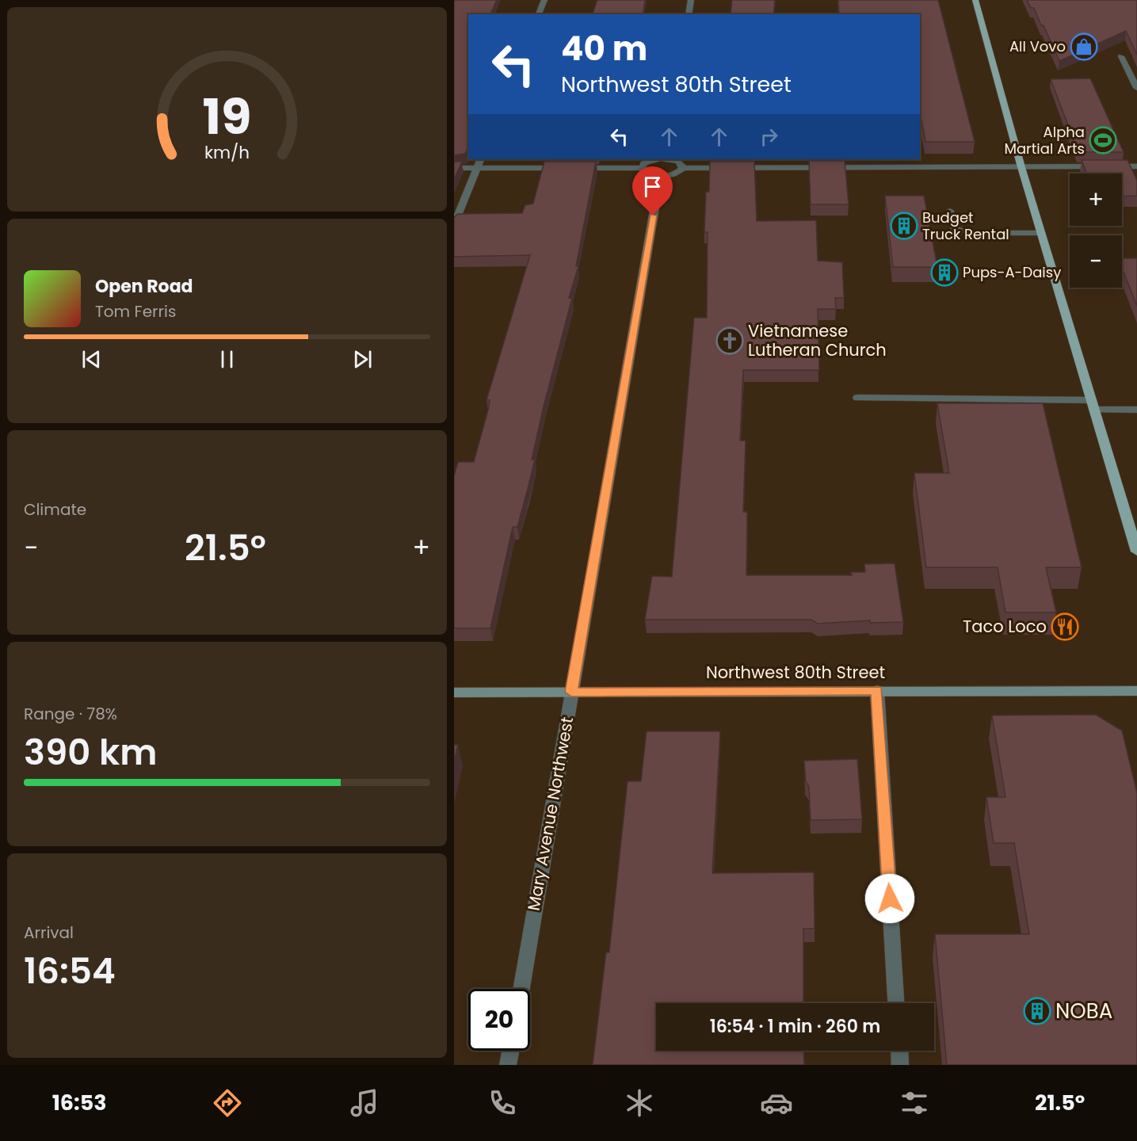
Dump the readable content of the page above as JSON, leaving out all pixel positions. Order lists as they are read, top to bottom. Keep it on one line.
{"streets":{"street":["Northwest 80th Street","Mary Avenue Northwest"]},"crossings":[["Northwest 80th Street","Mary Avenue Northwest"]],"places":{"shop":["All Vovo"],"sports":["Alpha Martial Arts"],"building":["Budget Truck Rental","Pups-A-Daisy","NOBA"],"church":["Vietnamese Lutheran Church"],"restaurant":["Taco Loco"]},"page":{"turn":["40 m","Northwest 80th Street"],"map_buttons":["+","−"],"song":["Open Road","Tom Ferris"],"tile":["Climate",["Range · 78%","390 km"],["Arrival","16:54"]],"heat":["−","21.5°","+"],"limit":"20","trip":"16:54 · 1 min · 260 m","tabs":["16:53","21.5°"],"gauge":["19","km/h"]}}
